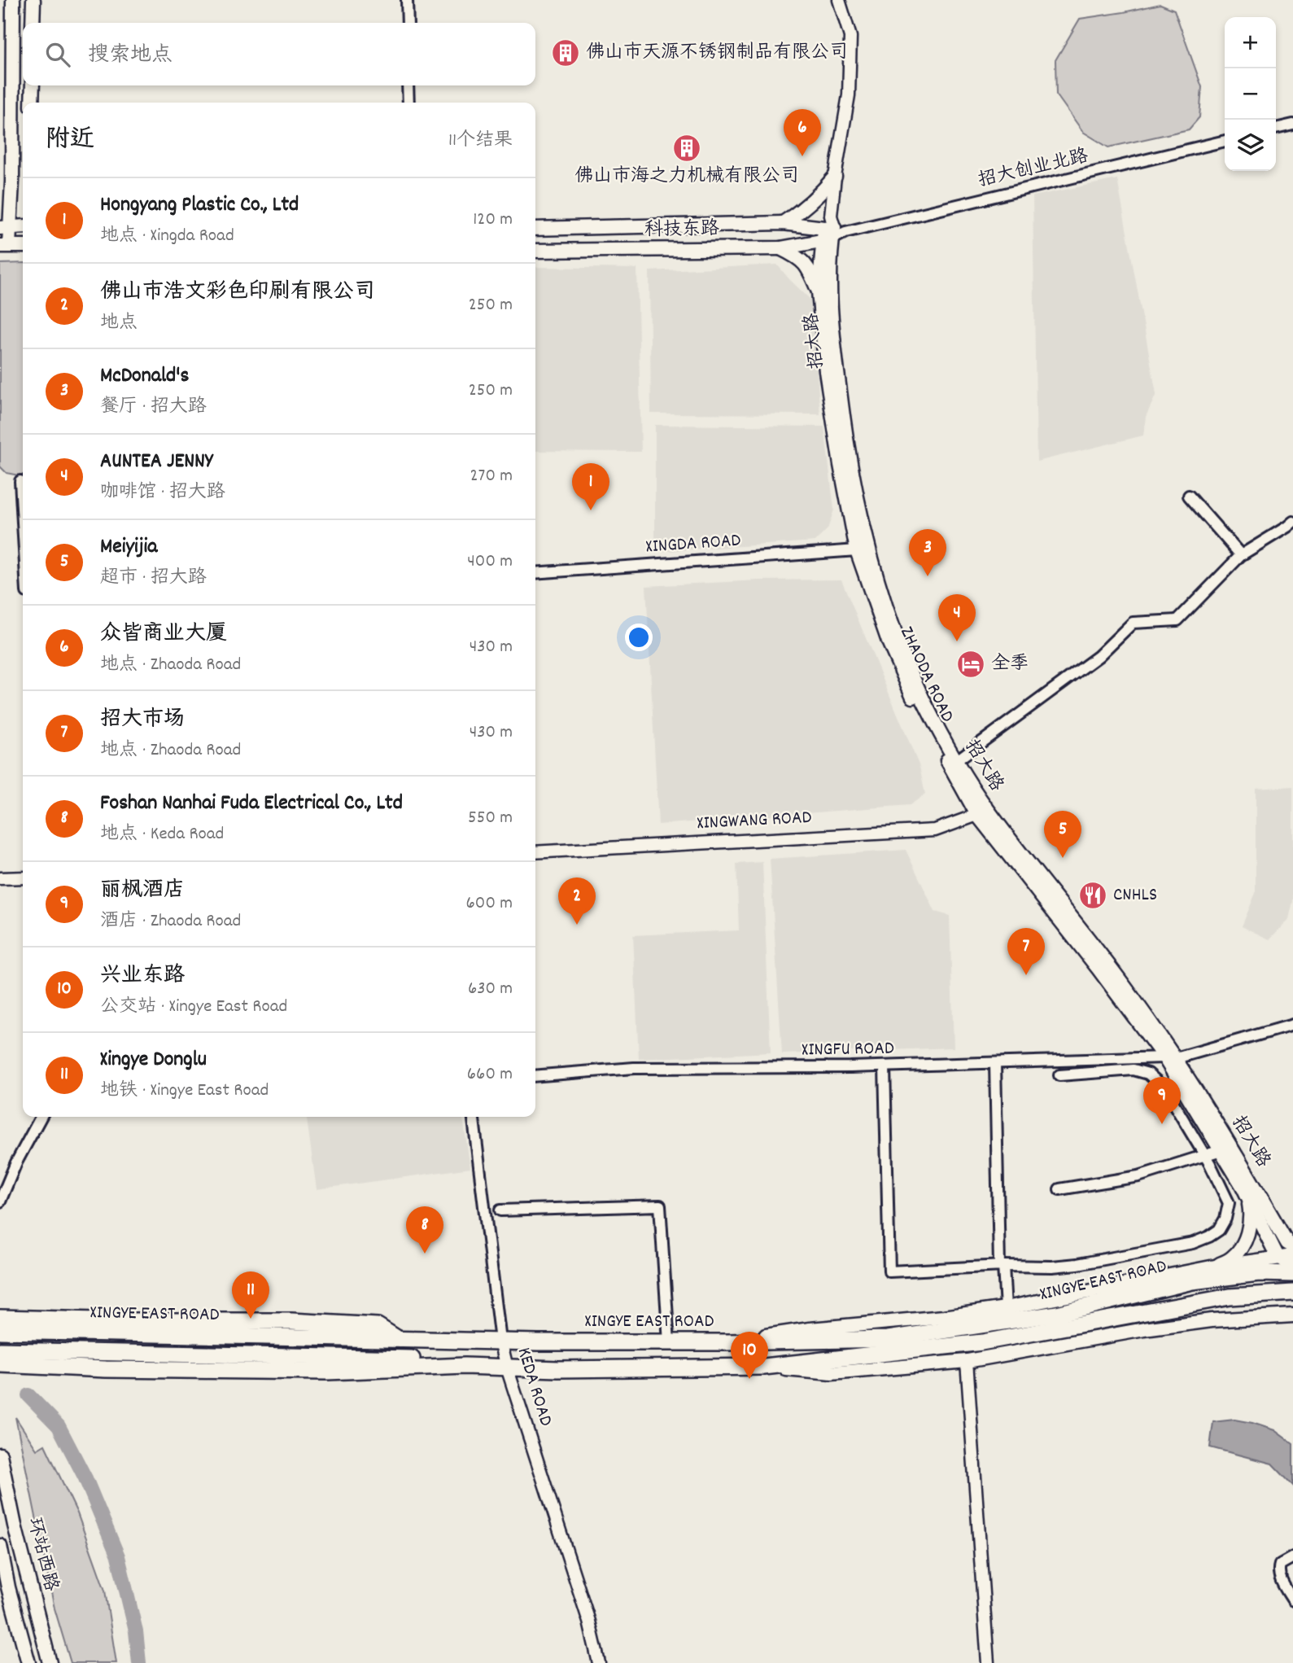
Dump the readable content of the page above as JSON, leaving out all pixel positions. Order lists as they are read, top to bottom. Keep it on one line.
{"streets":{"main road":["科技东路","招大路","ZHAODA ROAD","XINGYE EAST ROAD","环站西路"],"street":["招大创业北路","XINGDA ROAD","XINGWANG ROAD","XINGFU ROAD","KEDA ROAD"]},"crossings":[["招大创业北路","科技东路"],["招大创业北路","招大路"],["招大创业北路","ZHAODA ROAD"],["科技东路","招大路"],["科技东路","ZHAODA ROAD"],["招大路","XINGDA ROAD"],["招大路","ZHAODA ROAD"],["招大路","XINGWANG ROAD"],["XINGDA ROAD","ZHAODA ROAD"],["ZHAODA ROAD","XINGWANG ROAD"],["ZHAODA ROAD","XINGFU ROAD"],["XINGYE EAST ROAD","KEDA ROAD"]],"places":{"building":["佛山市天源不锈钢制品有限公司","佛山市海之力机械有限公司"],"hotel":["全季"],"restaurant":["CNHLS"]},"page":{"map_buttons":["+","−"],"search":"搜索地点","heading":["附近","11个结果"],"pins":["6","1","3","4","5","2","7","9","8","11","10"],"list":[{"mark":"1","name":"Hongyang Plastic Co., Ltd","note":"地点 · Xingda Road","value":"120 m"},{"mark":"2","name":"佛山市浩文彩色印刷有限公司","note":"地点","value":"250 m"},{"mark":"3","name":"McDonald's","note":"餐厅 · 招大路","value":"250 m"},{"mark":"4","name":"AUNTEA JENNY","note":"咖啡馆 · 招大路","value":"270 m"},{"mark":"5","name":"Meiyijia","note":"超市 · 招大路","value":"400 m"},{"mark":"6","name":"众皆商业大厦","note":"地点 · Zhaoda Road","value":"430 m"},{"mark":"7","name":"招大市场","note":"地点 · Zhaoda Road","value":"430 m"},{"mark":"8","name":"Foshan Nanhai Fuda Electrical Co., Ltd","note":"地点 · Keda Road","value":"550 m"},{"mark":"9","name":"丽枫酒店","note":"酒店 · Zhaoda Road","value":"600 m"},{"mark":"10","name":"兴业东路","note":"公交站 · Xingye East Road","value":"630 m"},{"mark":"11","name":"Xingye Donglu","note":"地铁 · Xingye East Road","value":"660 m"}]}}
